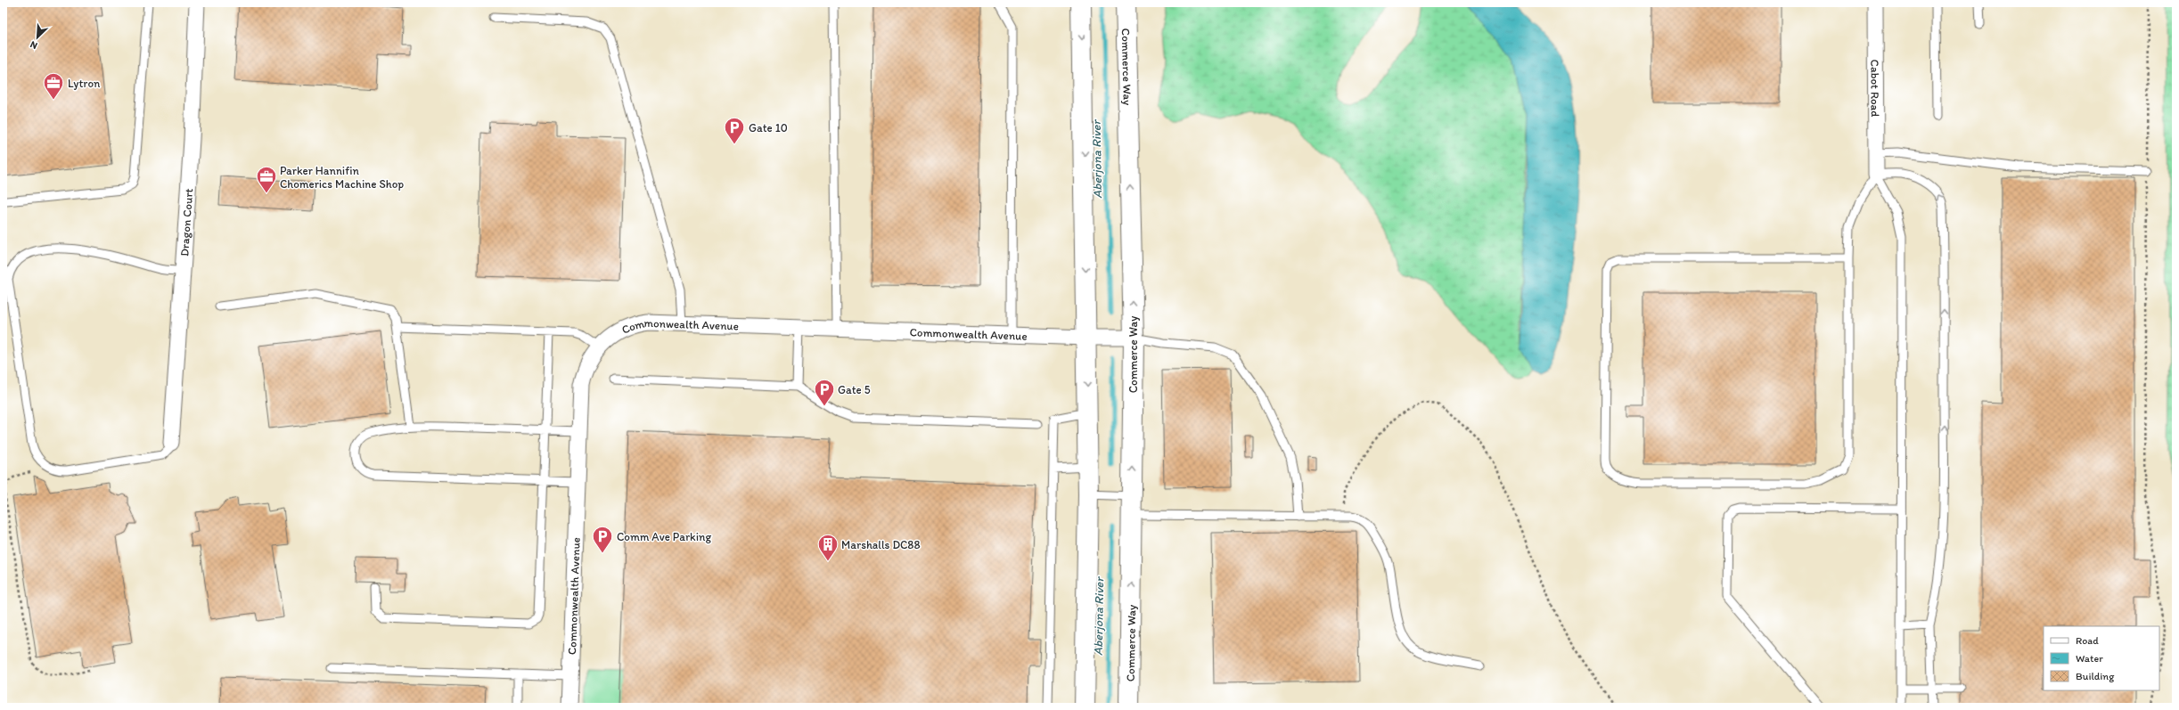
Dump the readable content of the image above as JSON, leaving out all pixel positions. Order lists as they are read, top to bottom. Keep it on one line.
{"streets":{"street":["Commerce Way","Cabot Road","Dragon Court","Commonwealth Avenue"]},"crossings":[["Commerce Way","Commonwealth Avenue"]],"water":["Aberjona River"],"places":{"office":["Lytron","Parker Hannifin Chomerics Machine Shop"],"parking":["Gate 10","Gate 5","Comm Ave Parking"],"building":["Marshalls DC88"]},"legend":["Road","Water","Building"],"north":"bottom left"}
